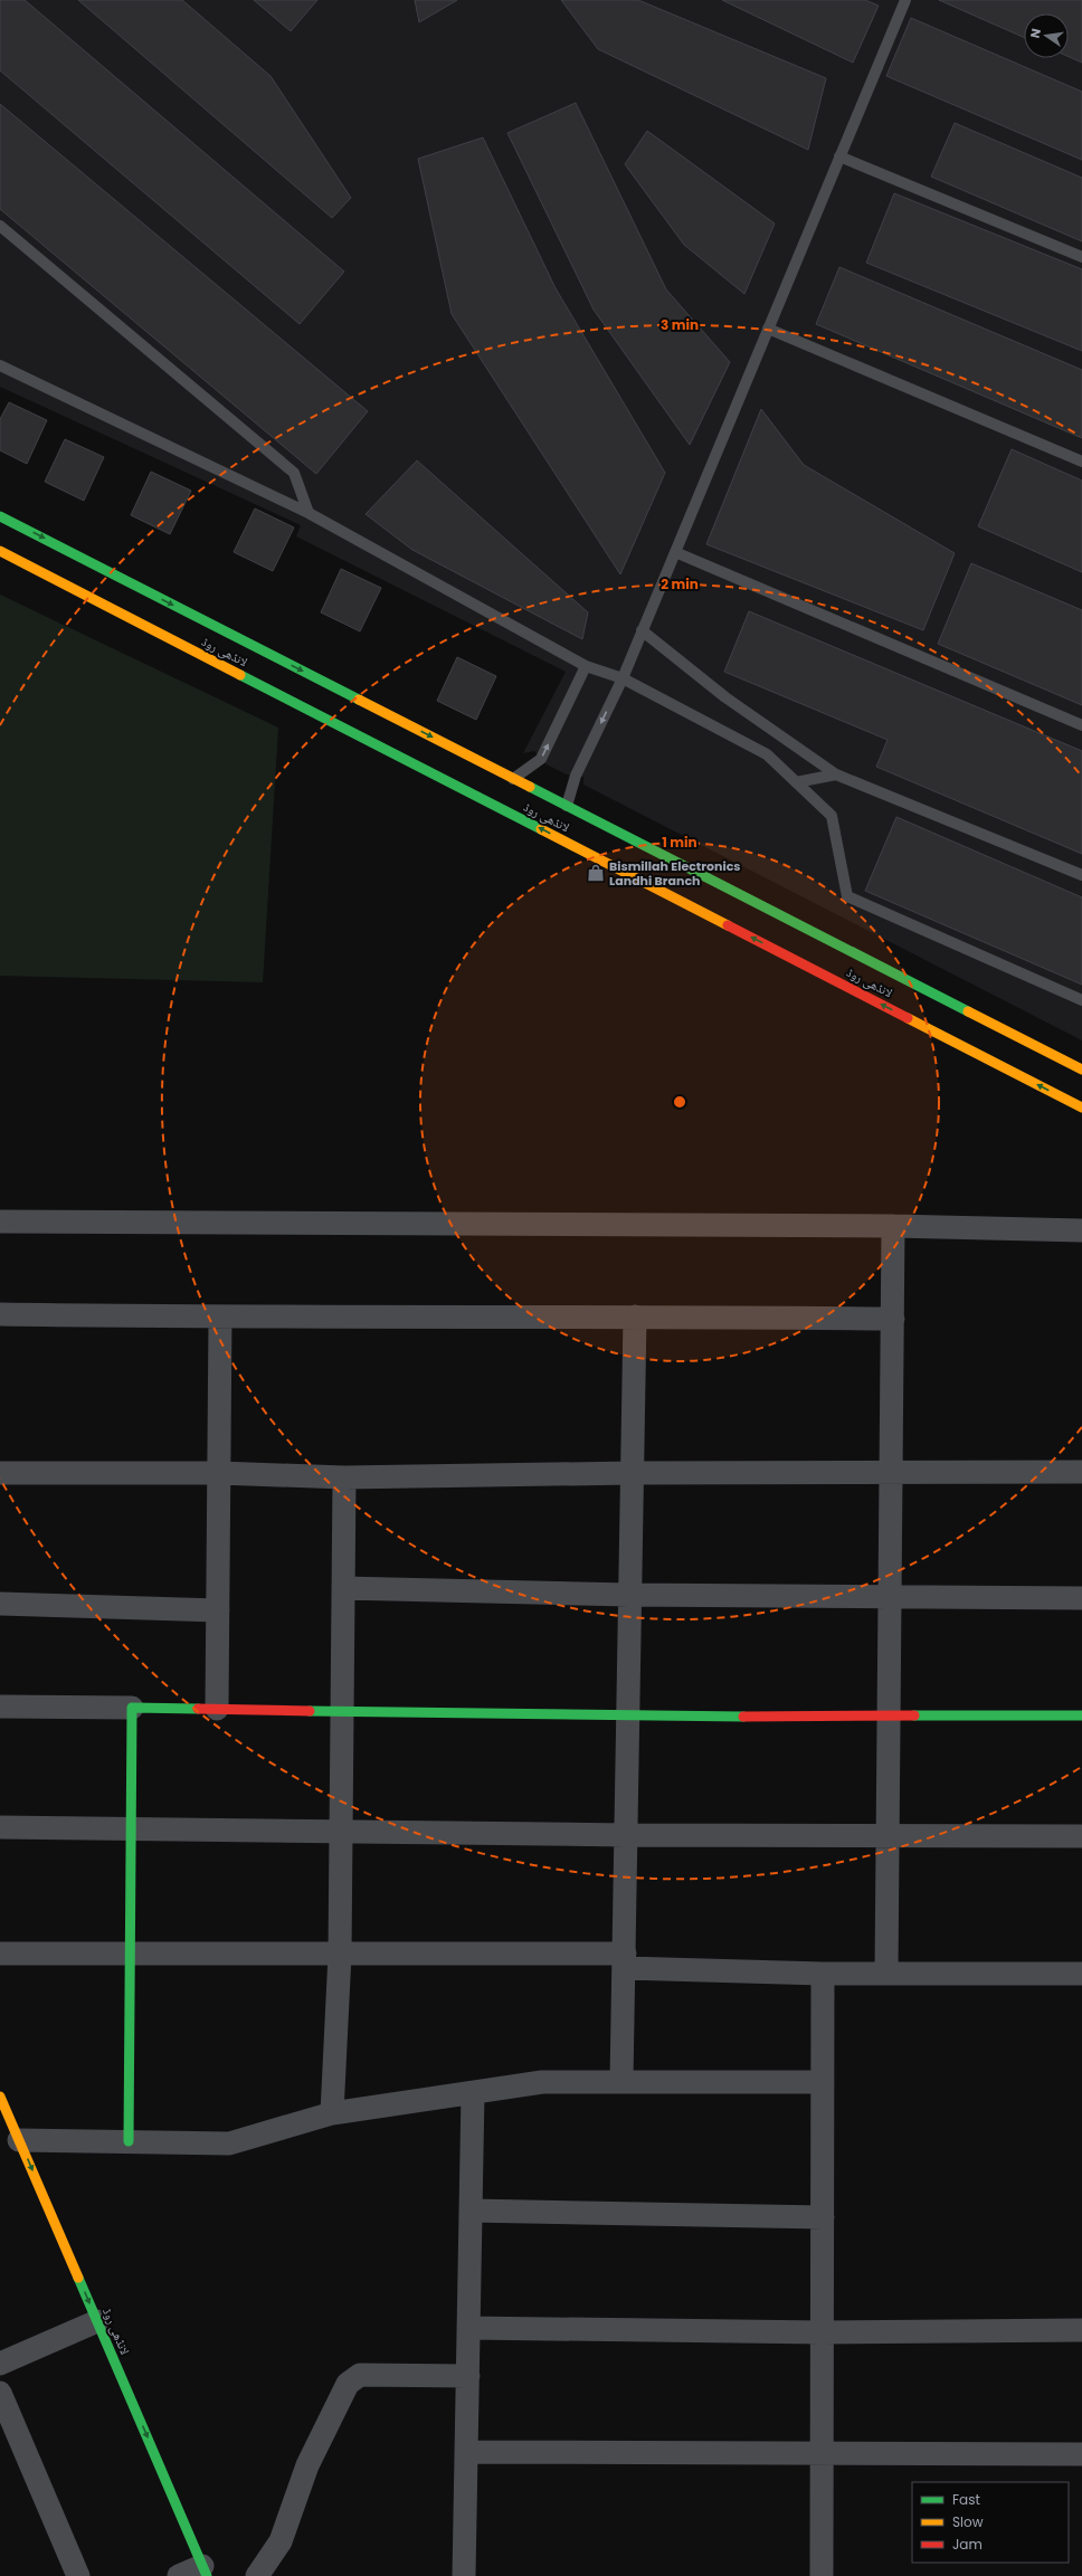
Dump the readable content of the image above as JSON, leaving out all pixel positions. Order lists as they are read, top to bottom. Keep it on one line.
{"streets":{"main road":["لانڈھی روڈ"]},"places":{"shop":["Bismillah Electronics Landhi Branch"]},"legend":["Fast","Slow","Jam"],"north":"left","rings":["3 min","2 min","1 min"]}
